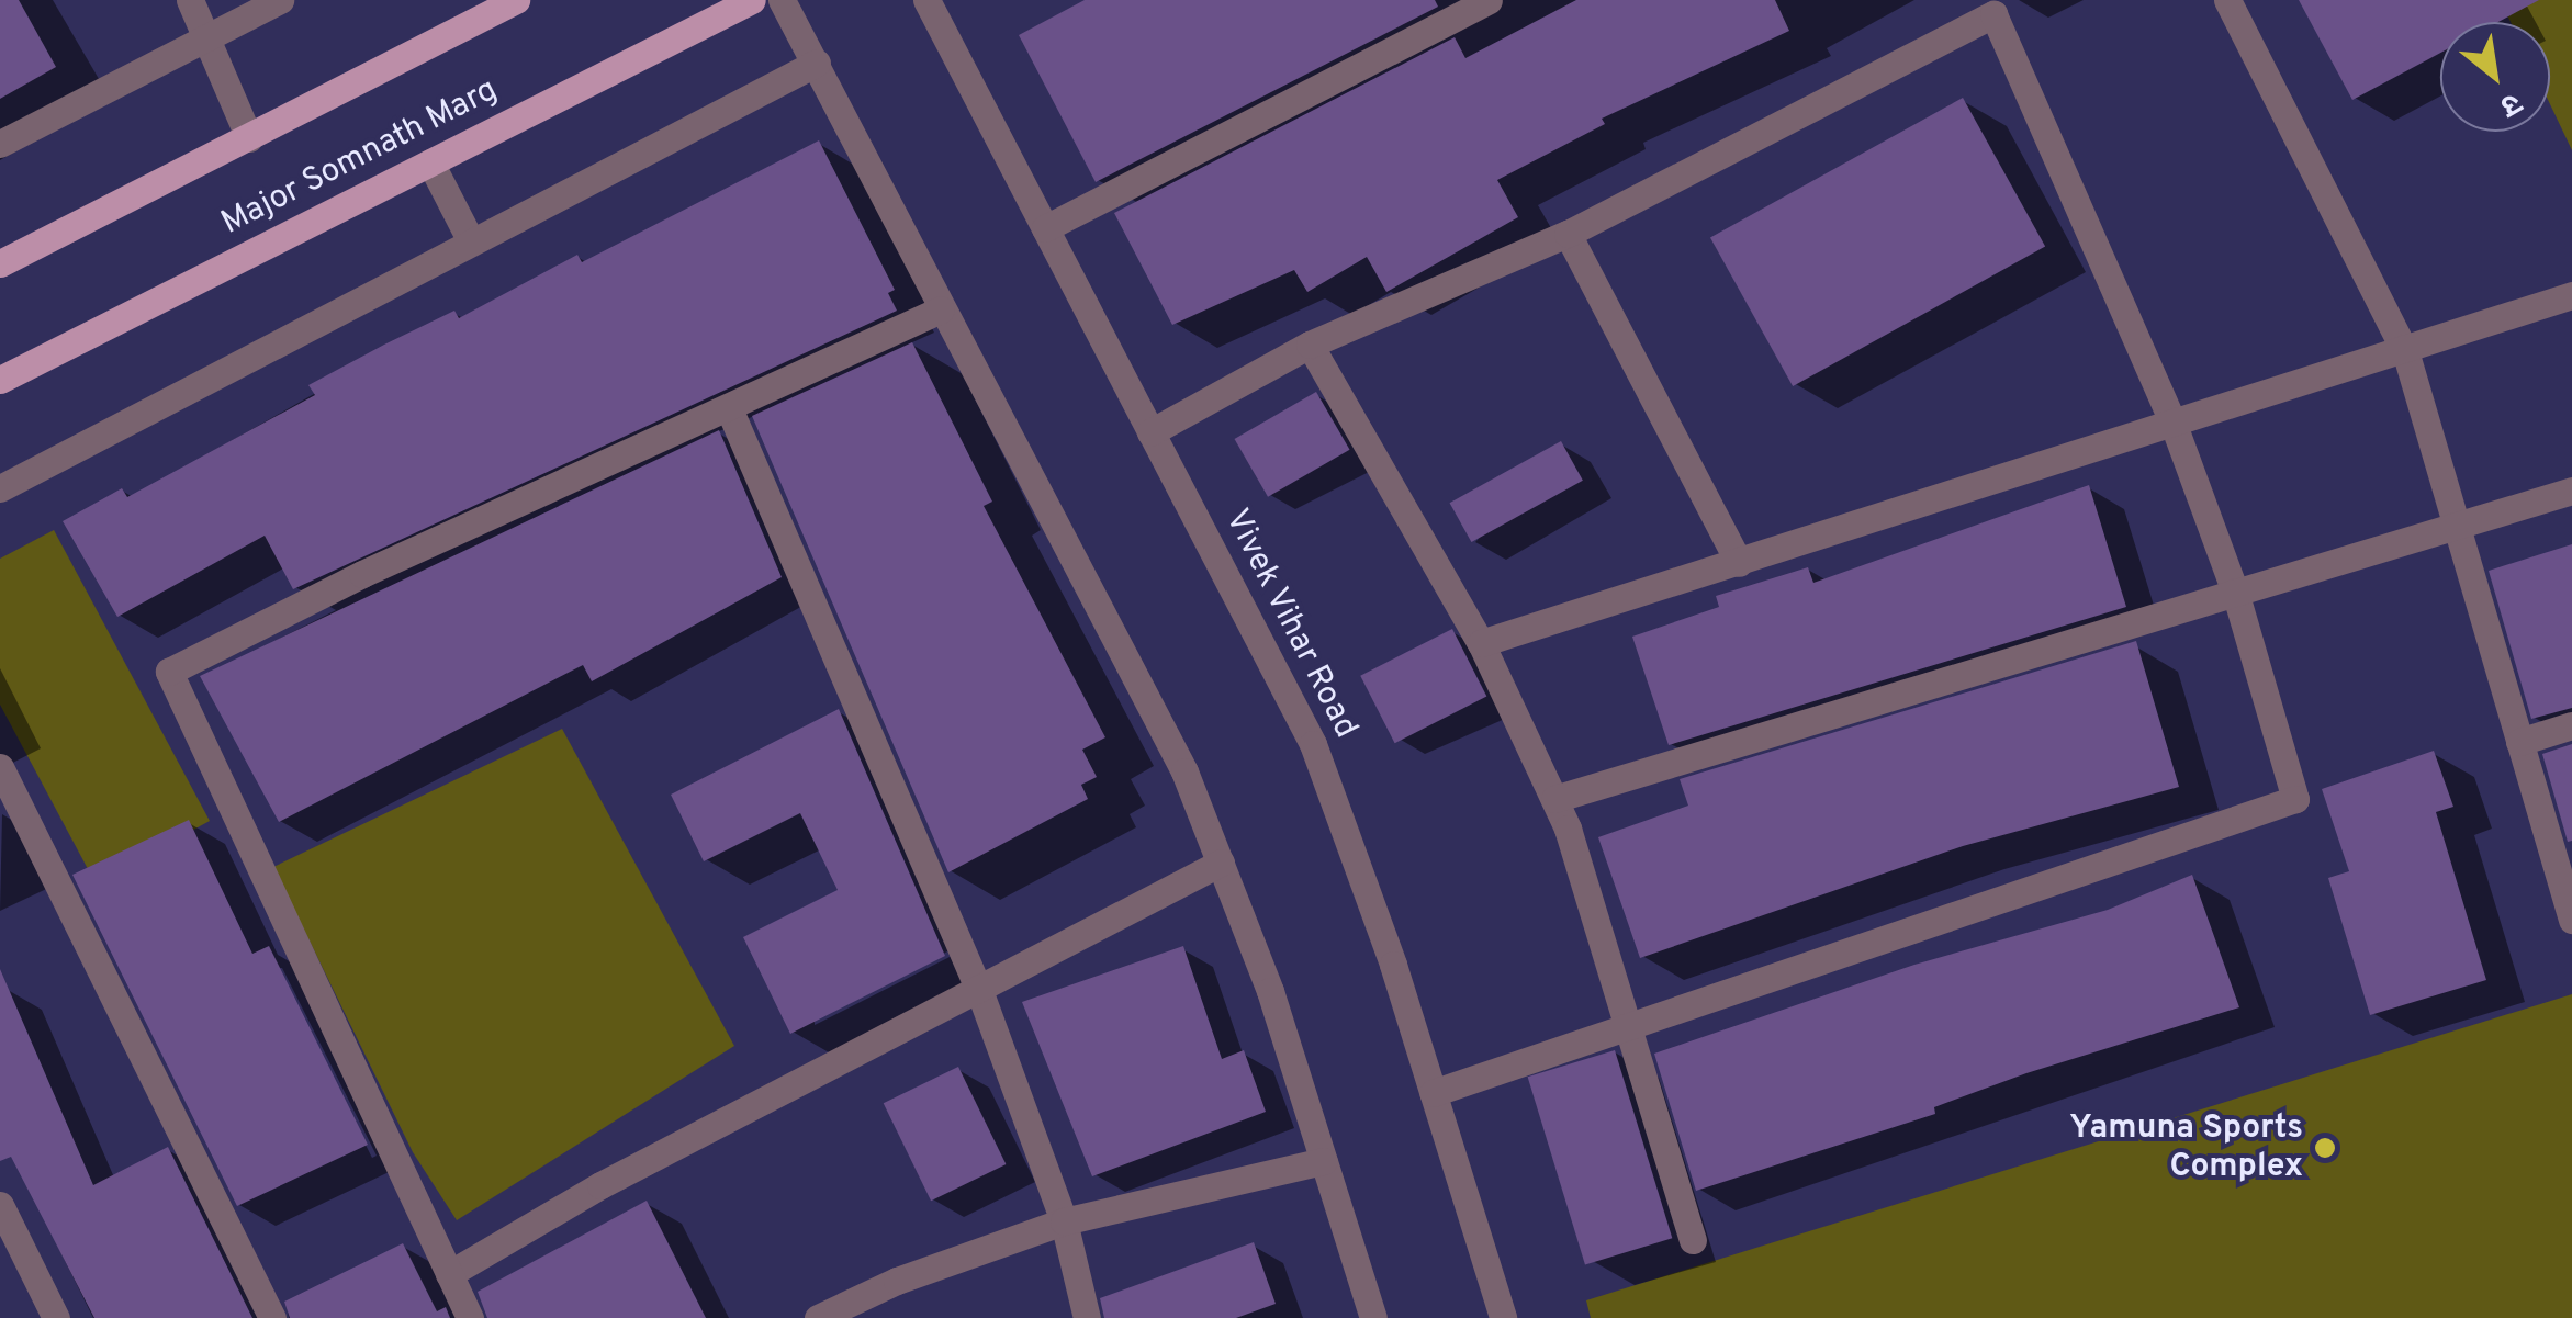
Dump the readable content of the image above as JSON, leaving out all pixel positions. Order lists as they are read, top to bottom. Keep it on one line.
{"streets":{"main road":["Major Somnath Marg"],"street":["Vivek Vihar Road"]},"places":["Yamuna Sports Complex"],"north":"bottom right"}
